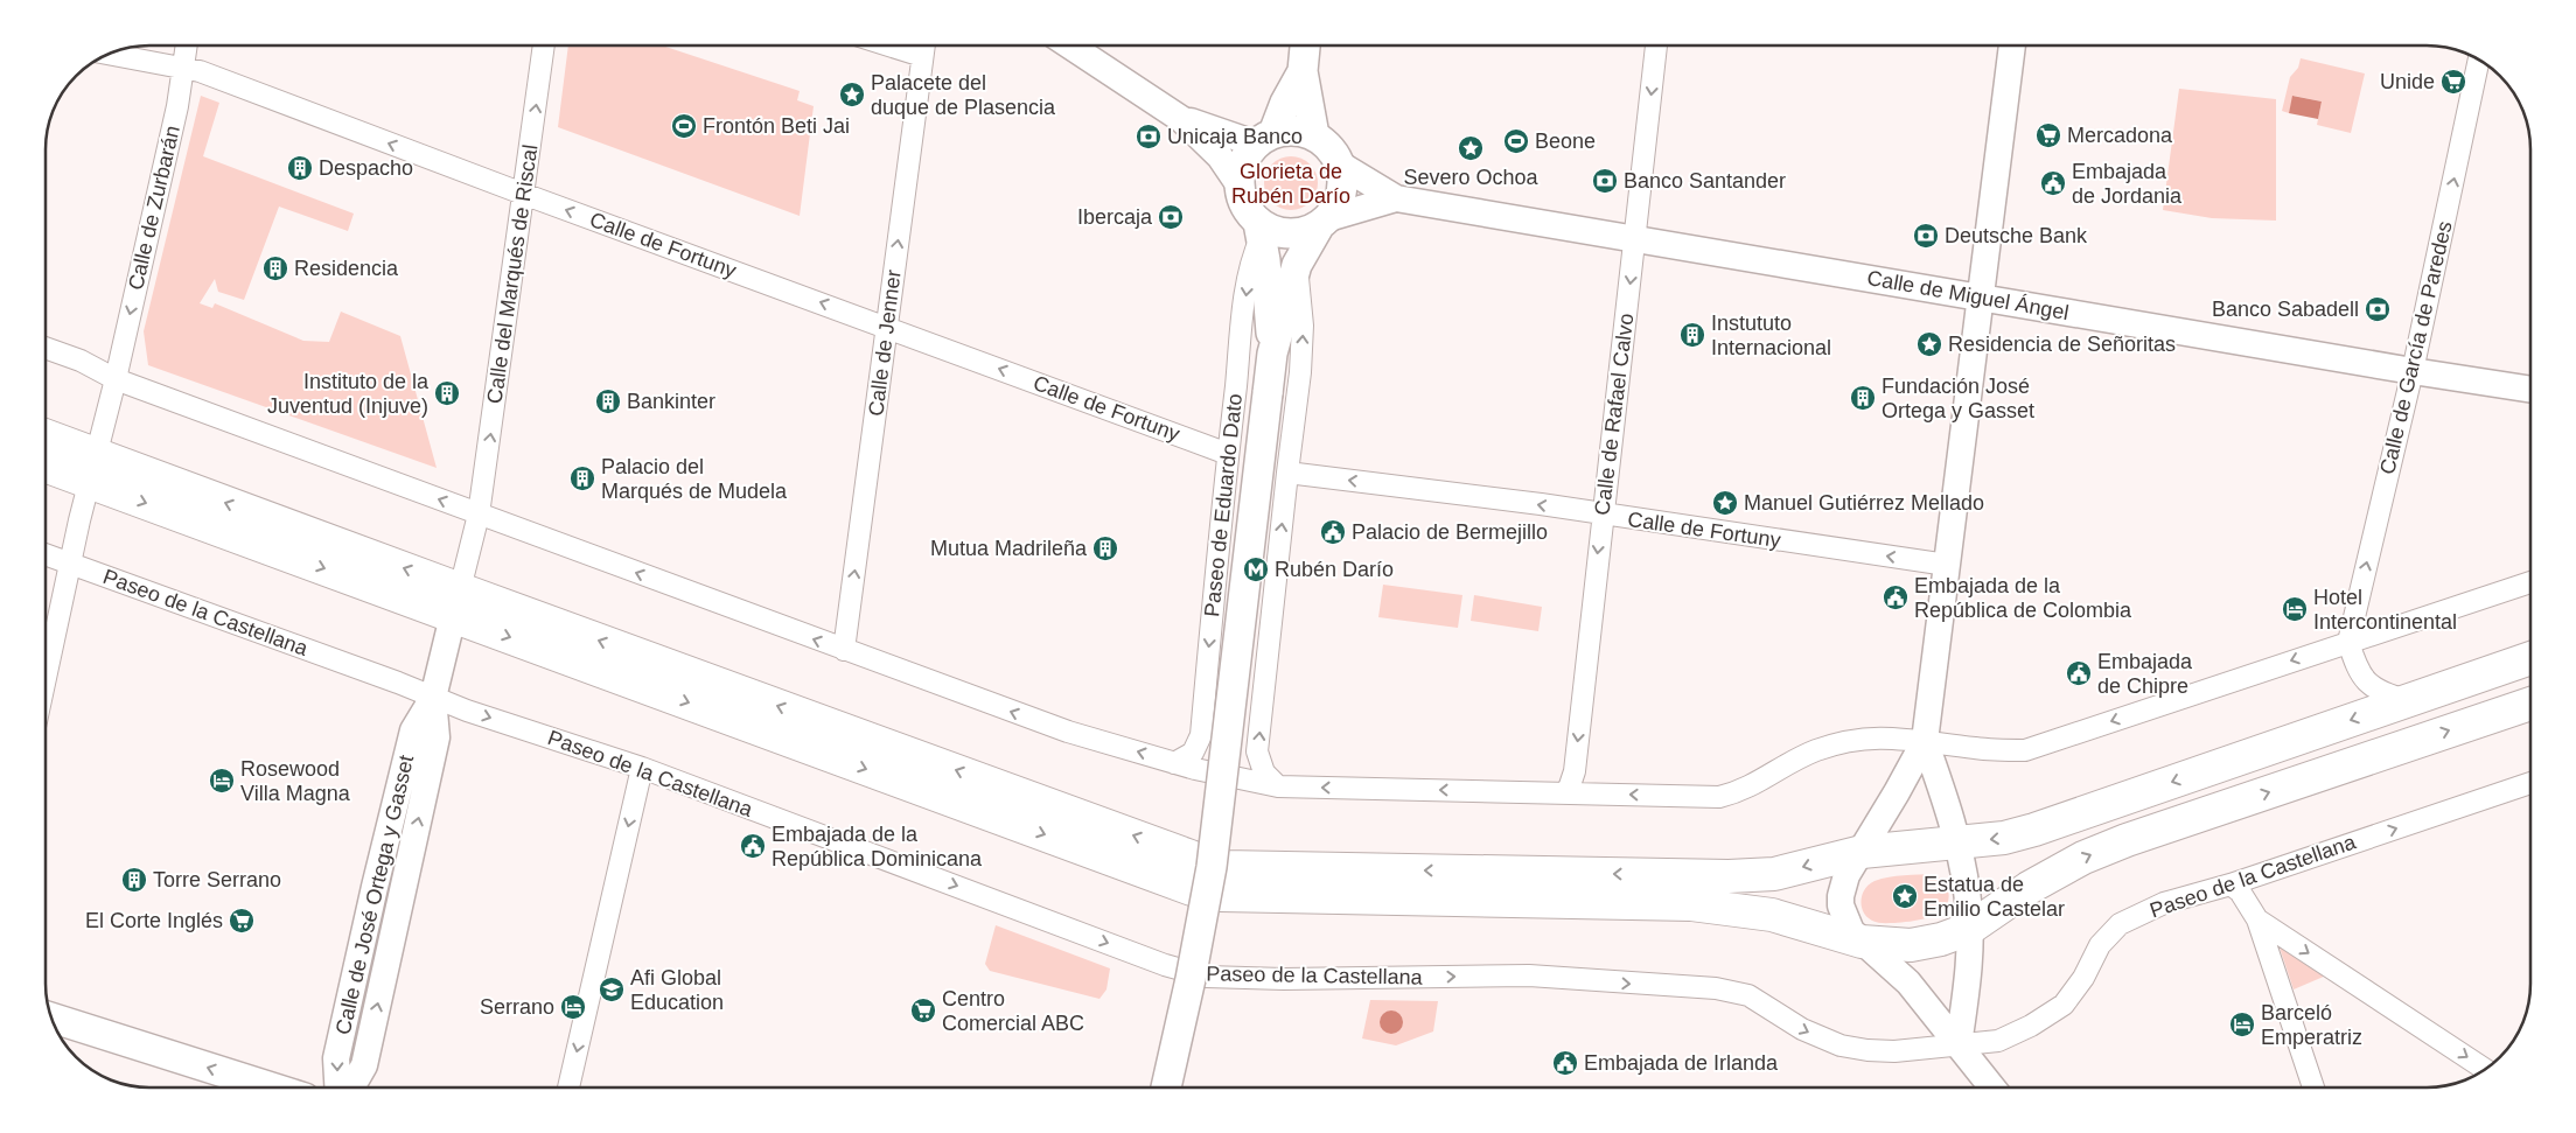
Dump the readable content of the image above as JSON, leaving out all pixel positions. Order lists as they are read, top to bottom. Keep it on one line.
{"streets":{"street":["Calle de Zurbarán","Calle de Fortuny","Calle del Marqués de Riscal","Calle de Miguel Ángel","Calle de Jenner","Calle de García de Paredes","Calle de Rafael Calvo","Paseo de Eduardo Dato","Paseo de la Castellana","Calle de José Ortega y Gasset"]},"crossings":[["Calle de Zurbarán","Calle de Fortuny"],["Calle de Zurbarán","Paseo de la Castellana"],["Calle de Fortuny","Calle del Marqués de Riscal"],["Calle de Fortuny","Calle de Jenner"],["Calle de Fortuny","Calle de Rafael Calvo"],["Calle de Fortuny","Paseo de Eduardo Dato"],["Calle del Marqués de Riscal","Calle de José Ortega y Gasset"],["Calle de Miguel Ángel","Calle de García de Paredes"],["Calle de Miguel Ángel","Calle de Rafael Calvo"],["Calle de Miguel Ángel","Paseo de Eduardo Dato"],["Paseo de la Castellana","Calle de José Ortega y Gasset"]],"one_way":["Calle de Zurbarán","Calle de Fortuny","Calle del Marqués de Riscal","Calle de Jenner","Calle de García de Paredes","Calle de Rafael Calvo"],"parks":["Glorieta de Rubén Darío"],"places":{"supermarket":["Unide","Mercadona","El Corte Inglés","Centro Comercial ABC"],"place":["Palacete del duque de Plasencia","Severo Ochoa","Residencia de Señoritas","Manuel Gutiérrez Mellado","Estatua de Emilio Castelar"],"sports":["Frontón Beti Jai","Beone"],"bank":["Unicaja Banco","Banco Santander","Ibercaja","Deutsche Bank","Banco Sabadell"],"building":["Despacho","Residencia","Instututo Internacional","Instituto de la Juventud (Injuve)","Fundación José Ortega y Gasset","Bankinter","Palacio del Marqués de Mudela","Mutua Madrileña","Torre Serrano"],"public building":["Embajada de Jordania","Palacio de Bermejillo","Embajada de la República de Colombia","Embajada de Chipre","Embajada de la República Dominicana","Embajada de Irlanda"],"metro station":["Rubén Darío"],"hotel":["Hotel Intercontinental","Rosewood Villa Magna","Serrano","Barceló Emperatriz"],"school or university":["Afi Global Education"]}}
